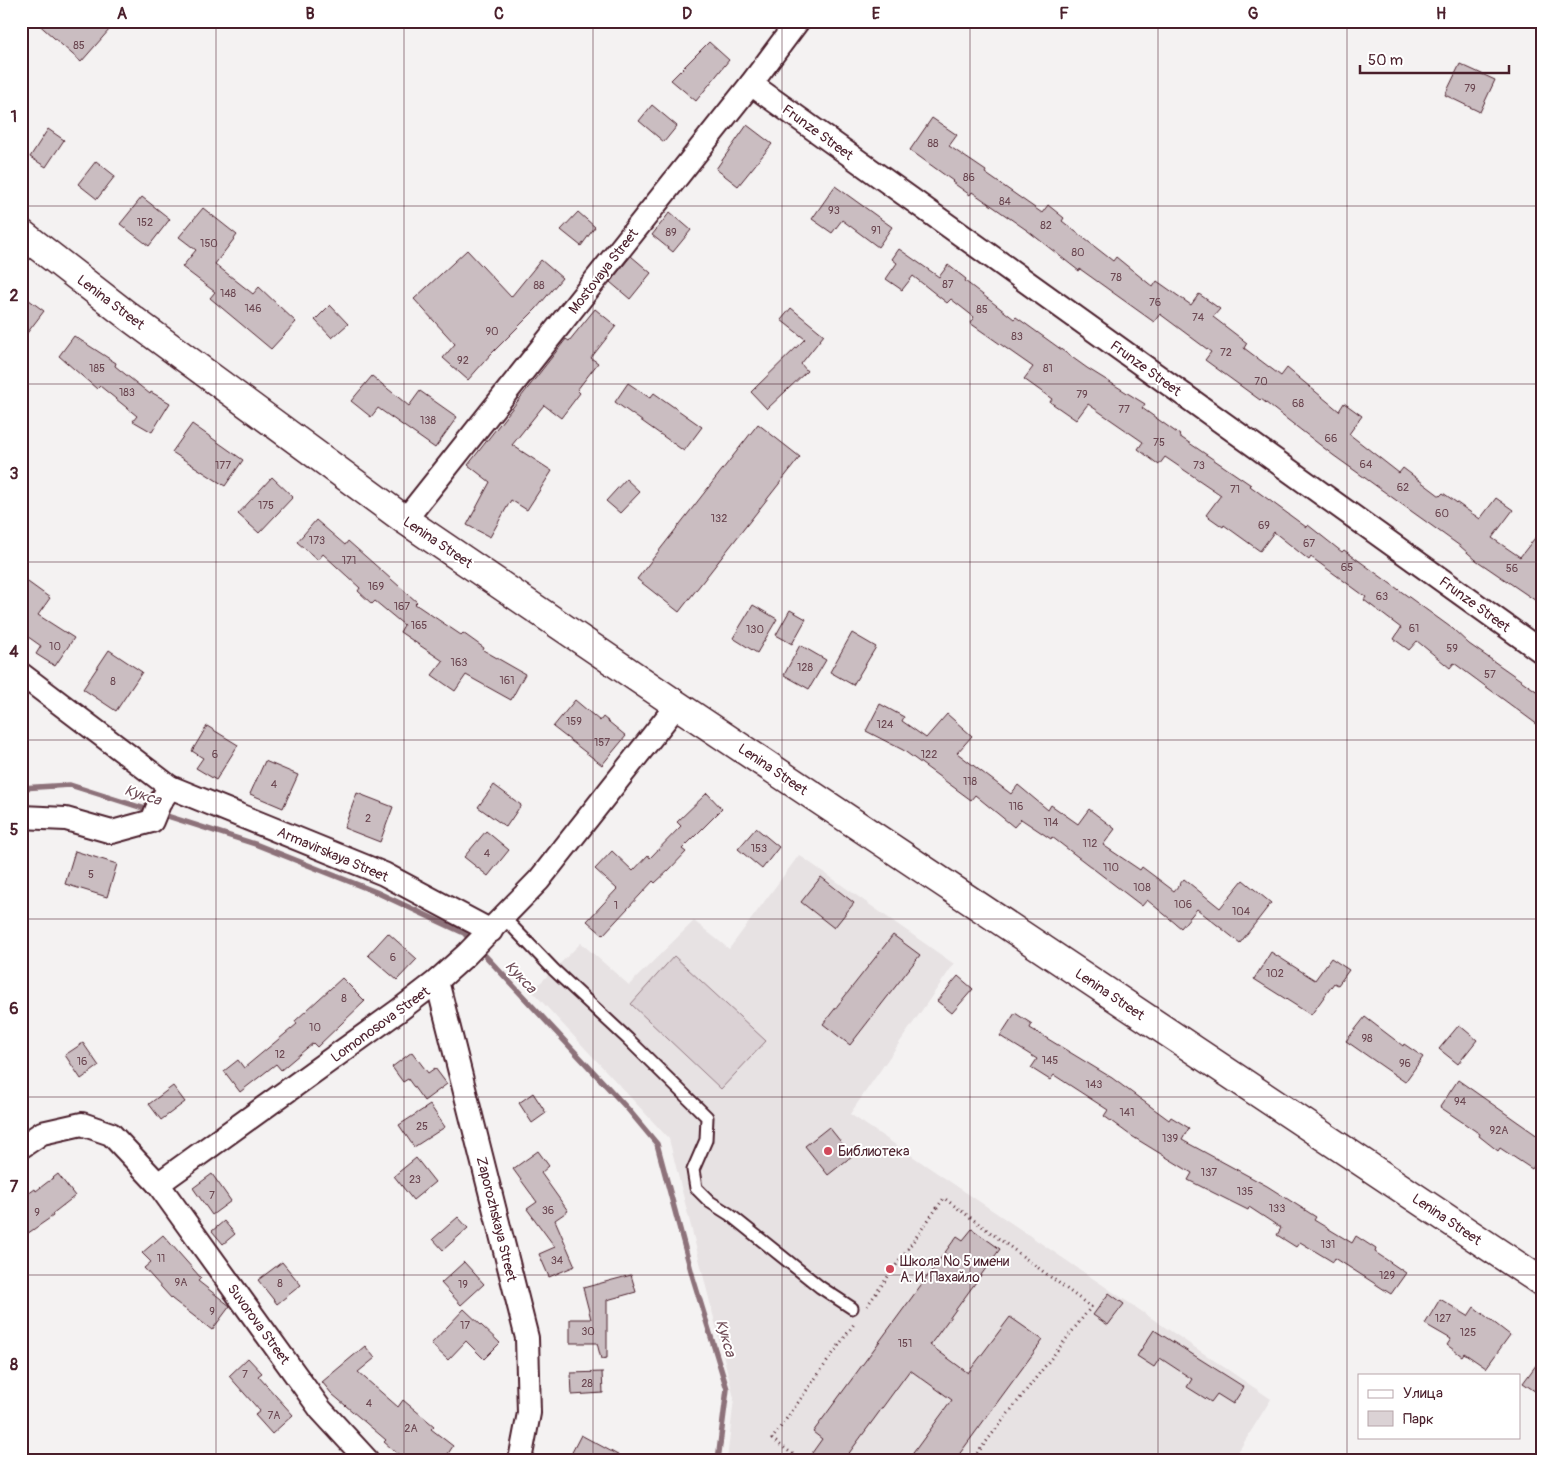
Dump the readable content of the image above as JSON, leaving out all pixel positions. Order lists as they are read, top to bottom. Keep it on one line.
{"streets":{"street":["Frunze Street","Mostovaya Street","Lenina Street","Armavirskaya Street","Lomonosova Street","Zaporozhskaya Street","Suvorova Street"]},"crossings":[["Frunze Street","Mostovaya Street"],["Mostovaya Street","Lenina Street"],["Lenina Street","Lomonosova Street"],["Armavirskaya Street","Lomonosova Street"],["Lomonosova Street","Zaporozhskaya Street"],["Lomonosova Street","Suvorova Street"]],"water":["Кукса"],"places":["Библиотека","Школа № 5 имени А. И. Пахайло"],"house_numbers":["85","79","88","86","84","93","152","82","91","89","150","80","78","87","88","148","76","146","85","74","90","83","72","92","185","81","70","183","79","68","77","138","66","75","64","177","73","62","71","175","60","132","69","173","67","171","65","56","169","63","167","165","61","130","10","59","163","128","57","161","8","159","124","157","6","122","118","4","116","2","114","112","153","4","110","5","108","106","1","104","6","102","8","10","98","12","145","16","96","143","94","141","25","92А","139","137","23","135","7","133","36","9","131","11","34","129","9А","8","19","9","127","17","30","125","151","7","28","4","7А","2А"],"legend":["Улица","Парк"],"scale_bar":"50 m","grid":{"columns":["A","B","C","D","E","F","G","H"],"rows":["1","2","3","4","5","6","7","8"]}}
